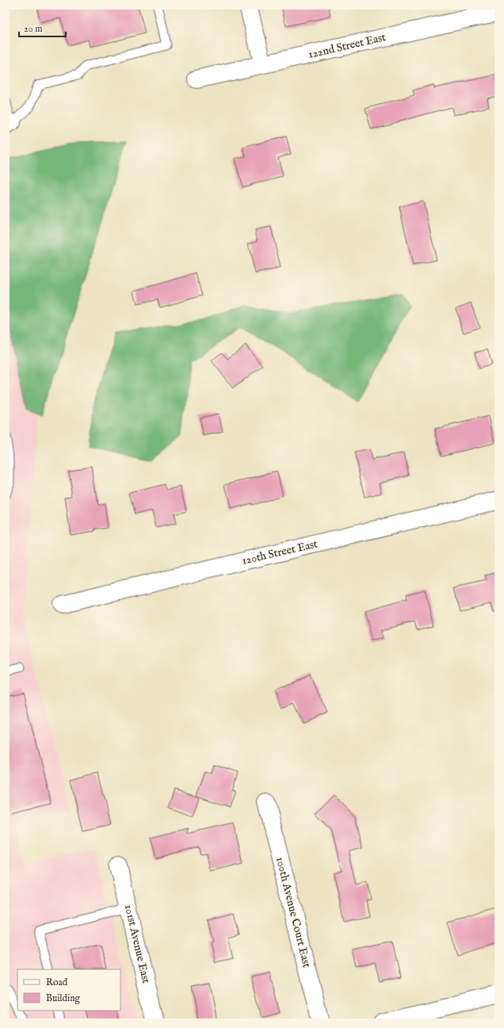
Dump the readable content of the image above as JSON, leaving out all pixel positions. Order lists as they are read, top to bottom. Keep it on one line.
{"streets":{"street":["122nd Street East","120th Street East","100th Avenue Court East","101st Avenue East"]},"legend":["Road","Building"],"scale_bar":"20 m"}
